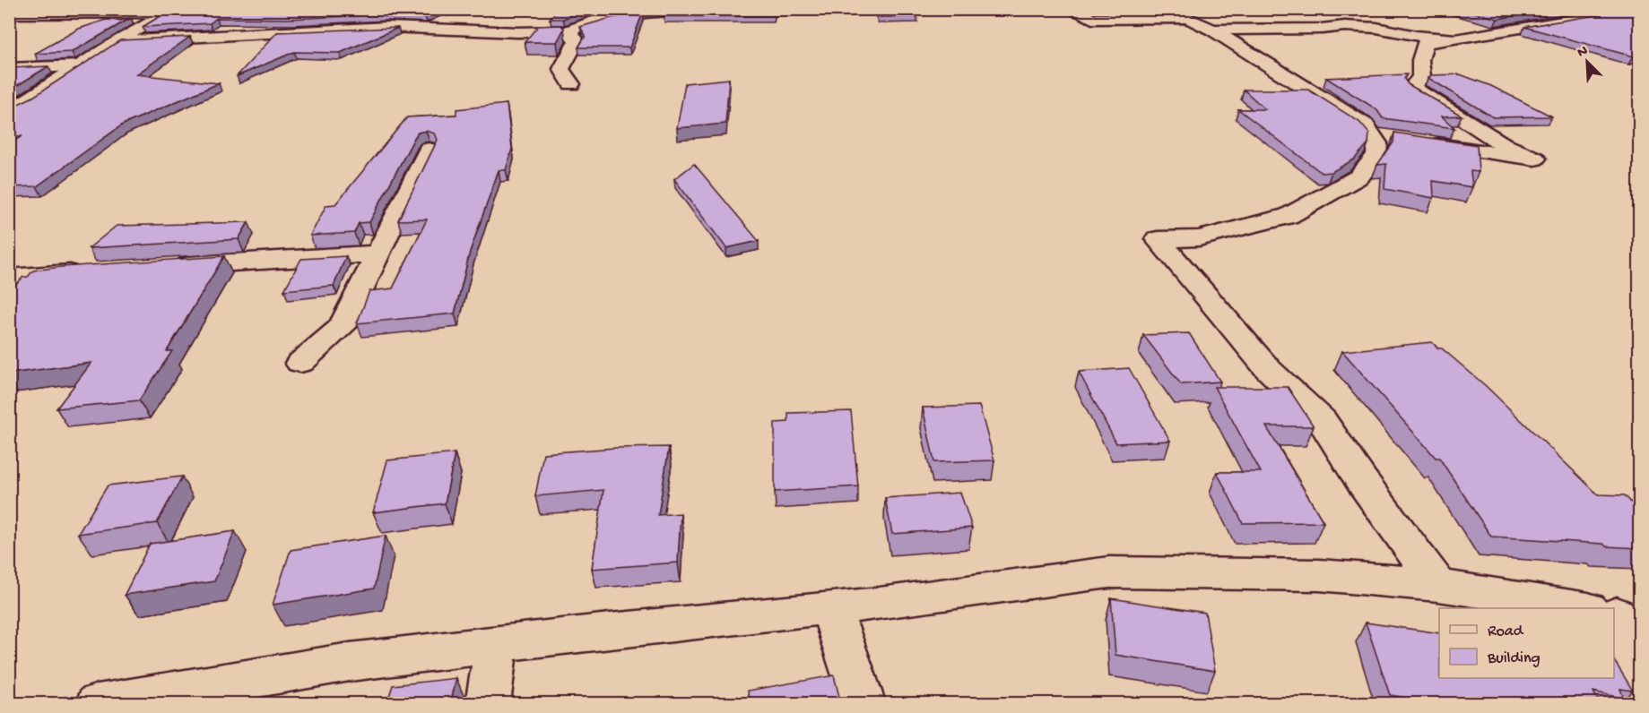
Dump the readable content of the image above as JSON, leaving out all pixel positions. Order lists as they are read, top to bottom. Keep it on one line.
{"legend":["Road","Building"],"north":"top left"}
